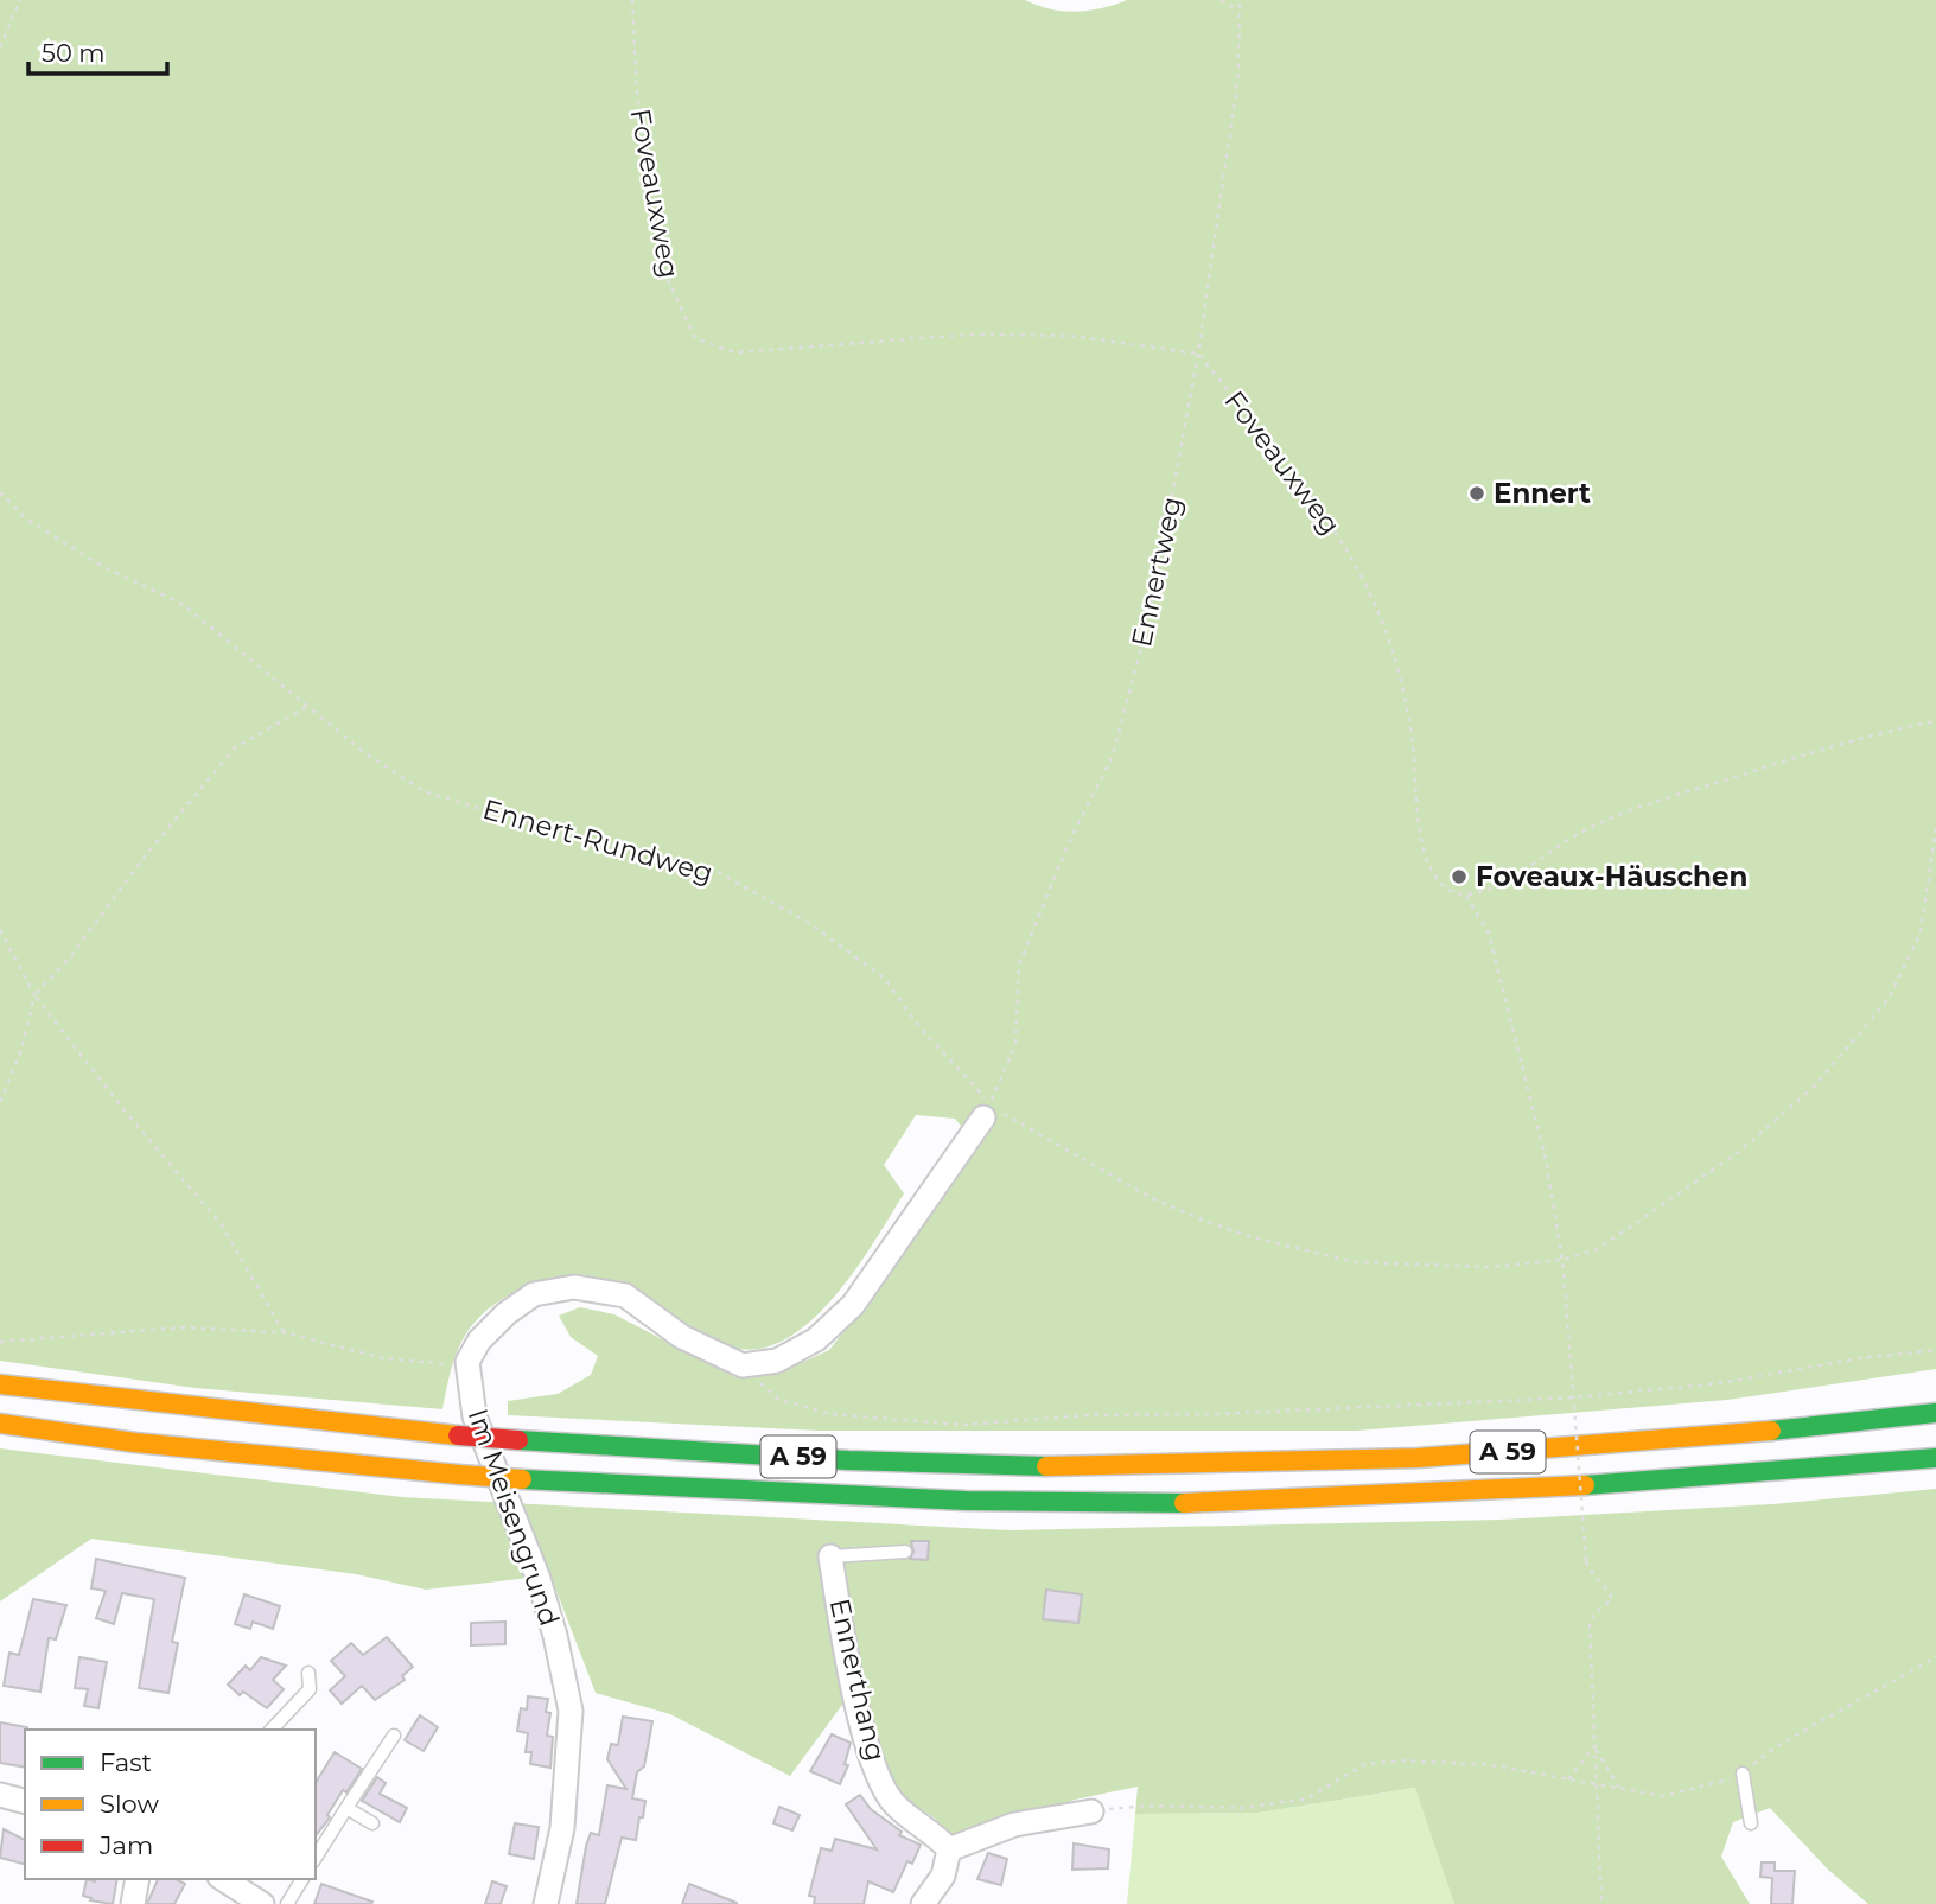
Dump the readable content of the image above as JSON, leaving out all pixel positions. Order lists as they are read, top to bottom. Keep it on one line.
{"streets":{"highway":["A 59"],"street":["Im Meisengrund","Ennerthang"],"path":["Foveauxweg","Ennertweg","Ennert-Rundweg"]},"crossings":[["Foveauxweg","Ennertweg"],["Ennertweg","Ennert-Rundweg"]],"places":["Ennert","Foveaux-Häuschen"],"legend":["Fast","Slow","Jam"],"scale_bar":"50 m"}
